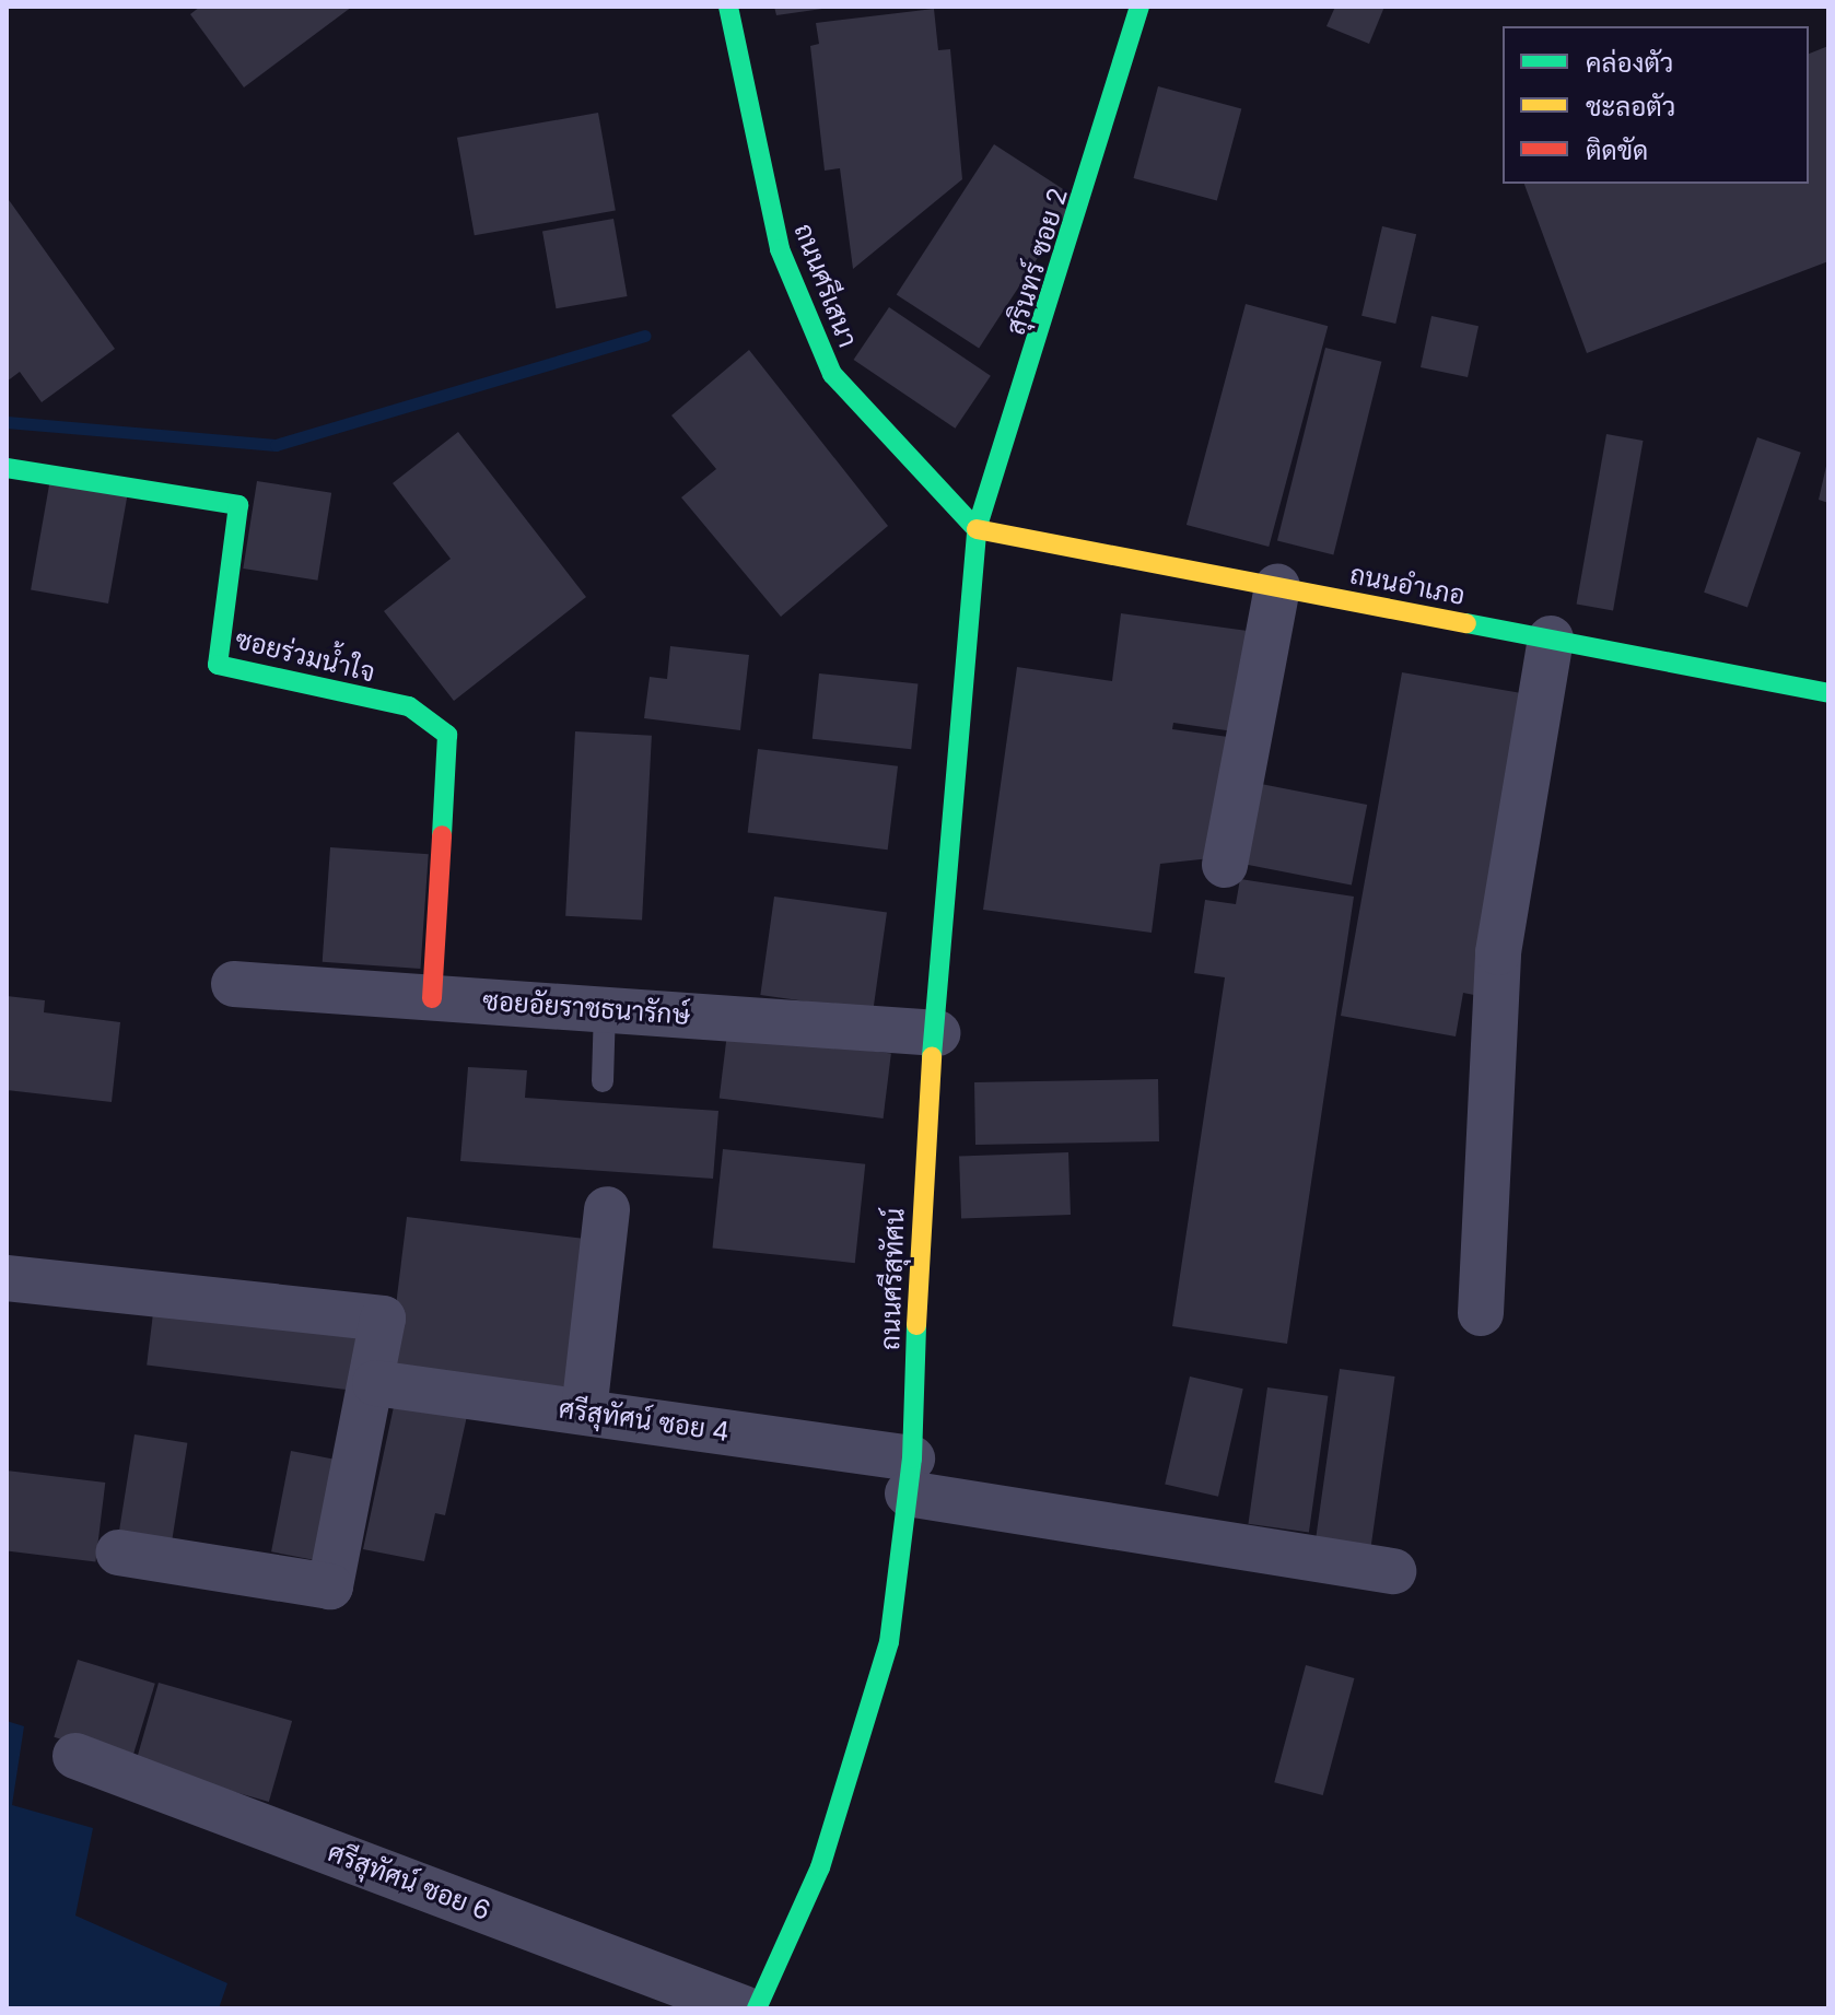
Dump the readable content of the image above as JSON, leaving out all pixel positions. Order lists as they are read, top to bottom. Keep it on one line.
{"streets":{"street":["สุรินทร์ ซอย 2","ถนนศรีเสนา","ถนนอำเภอ","ซอยร่วมน้ำใจ","ซอยอัยราชธนารักษ์","ถนนศรีสุทัศน์","ศรีสุทัศน์ ซอย 4","ศรีสุทัศน์ ซอย 6"]},"crossings":[["สุรินทร์ ซอย 2","ถนนศรีเสนา"],["สุรินทร์ ซอย 2","ถนนอำเภอ"],["สุรินทร์ ซอย 2","ถนนศรีสุทัศน์"],["ถนนศรีเสนา","ถนนอำเภอ"],["ถนนศรีเสนา","ถนนศรีสุทัศน์"],["ถนนอำเภอ","ถนนศรีสุทัศน์"],["ซอยร่วมน้ำใจ","ซอยอัยราชธนารักษ์"],["ซอยอัยราชธนารักษ์","ถนนศรีสุทัศน์"],["ถนนศรีสุทัศน์","ศรีสุทัศน์ ซอย 4"]],"legend":["คล่องตัว","ชะลอตัว","ติดขัด"]}
